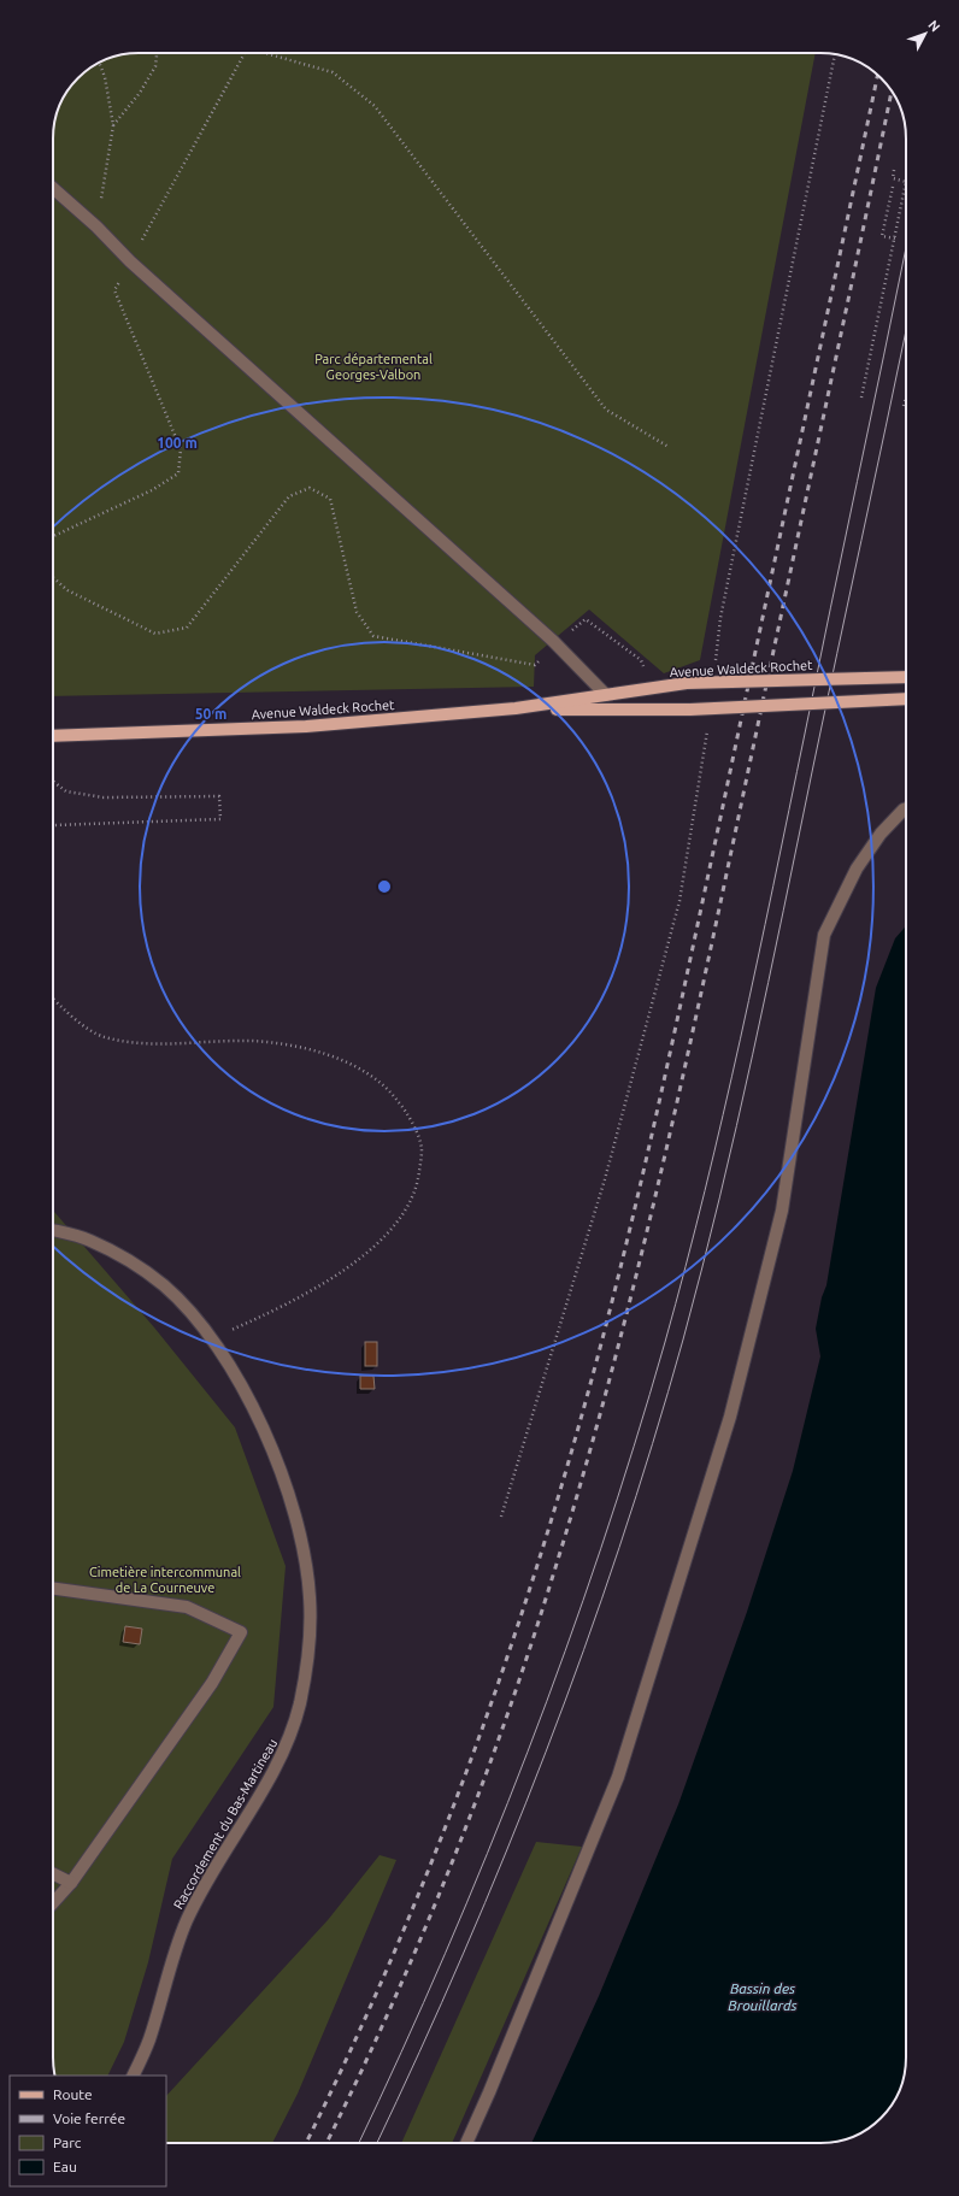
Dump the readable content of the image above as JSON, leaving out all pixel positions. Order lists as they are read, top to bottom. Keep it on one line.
{"streets":{"main road":["Avenue Waldeck Rochet"],"lane":["Raccordement du Bas-Martineau"]},"water":["Bassin des Brouillards"],"parks":["Parc départemental Georges-Valbon","Cimetière intercommunal de La Courneuve"],"legend":["Route","Voie ferrée","Parc","Eau"],"north":"top right","rings":["100 m","50 m"]}
